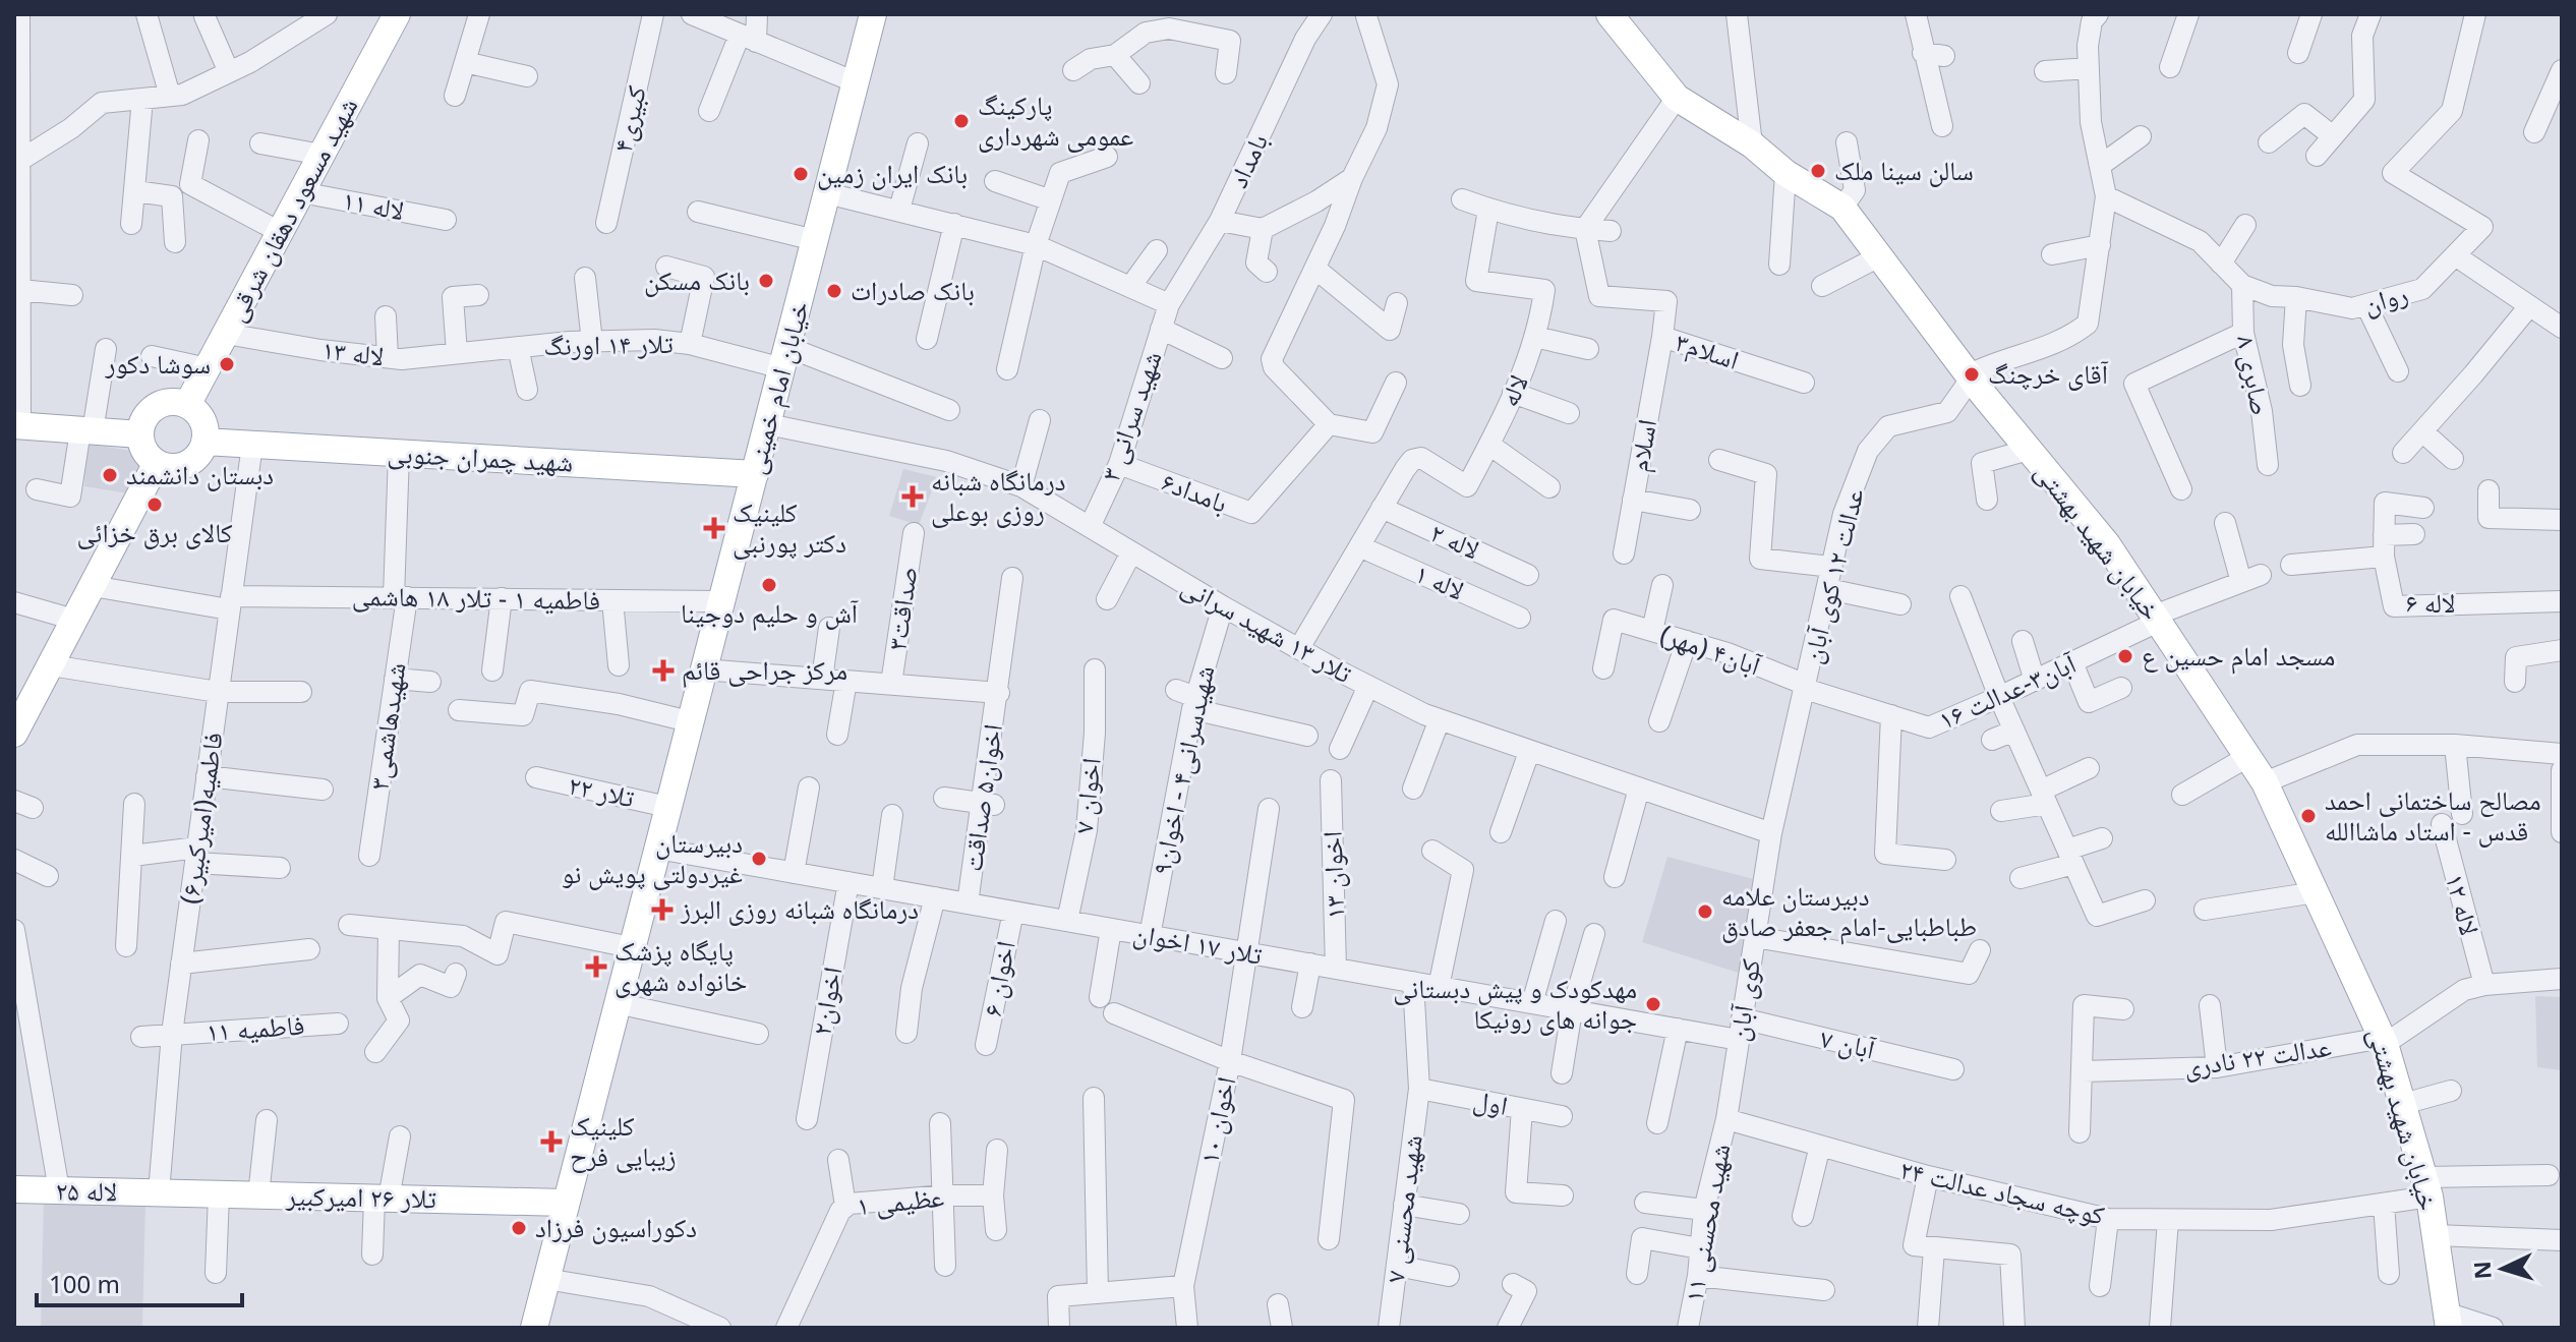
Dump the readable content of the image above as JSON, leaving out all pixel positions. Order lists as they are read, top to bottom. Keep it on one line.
{"streets":{"main road":["شهید مسعود دهقان شرقی","خیابان امام خمینی","شهید چمران جنوبی","خیابان شهید بهشتی","لاله ۲۵","تلار ۲۶ امیرکبیر"],"street":["کبیری۴","بامداد","لاله ۱۱","روان","تلار ۱۴ اورنگ","اسلام۳","لاله ۱۳","صابری ۸","لاله","شهید سرانی ۳","اسلام","بامداد۶","لاله ۲","عدالت ۱۲ کوی آبان","لاله ۱","فاطمیه ۱ - تلار ۱۸ هاشمی","لاله ۶","صداقت۳","تلار ۱۳ شهید سرانی","آبان۴ (مهر)","آبان۳-عدالت ۱۶","شهیدهاشمی۳","شهیدسرانی۴ - اخوان۹","تلار ۲۲","اخوان ۷","اخوان۵ صداقت","فاطمیه(امیرکبیر۶)","اخوان ۱۳","لاله ۱۲","تلار ۱۷ اخوان","اخوان ۶","کوی آبان","اخوان۲","فاطمیه ۱۱","آبان ۷","عدالت ۲۲ نادری","اول","اخوان ۱۰","کوچه سجاد عدالت ۲۴","عظیمی ۱","شهید محسنی ۷","شهید محسنی ۱۱"]},"crossings":[["بامداد","شهید سرانی ۳"],["لاله ۱۱","شهید مسعود دهقان شرقی"],["شهید مسعود دهقان شرقی","لاله ۱۳"],["شهید مسعود دهقان شرقی","شهید چمران جنوبی"],["روان","صابری ۸"],["تلار ۱۴ اورنگ","لاله ۱۳"],["تلار ۱۴ اورنگ","خیابان امام خمینی"],["اسلام۳","اسلام"],["خیابان امام خمینی","شهید چمران جنوبی"],["خیابان امام خمینی","فاطمیه ۱ - تلار ۱۸ هاشمی"],["خیابان امام خمینی","تلار ۱۳ شهید سرانی"],["خیابان امام خمینی","تلار ۲۲"],["خیابان امام خمینی","تلار ۱۷ اخوان"],["خیابان امام خمینی","تلار ۲۶ امیرکبیر"],["لاله","لاله ۲"],["شهید سرانی ۳","بامداد۶"],["شهید سرانی ۳","تلار ۱۳ شهید سرانی"],["شهید چمران جنوبی","شهیدهاشمی۳"],["شهید چمران جنوبی","فاطمیه(امیرکبیر۶)"],["خیابان شهید بهشتی","عدالت ۱۲ کوی آبان"],["خیابان شهید بهشتی","آبان۳-عدالت ۱۶"],["خیابان شهید بهشتی","عدالت ۲۲ نادری"],["خیابان شهید بهشتی","کوچه سجاد عدالت ۲۴"],["عدالت ۱۲ کوی آبان","تلار ۱۳ شهید سرانی"],["عدالت ۱۲ کوی آبان","آبان۴ (مهر)"],["عدالت ۱۲ کوی آبان","آبان۳-عدالت ۱۶"],["عدالت ۱۲ کوی آبان","کوی آبان"],["فاطمیه ۱ - تلار ۱۸ هاشمی","شهیدهاشمی۳"],["فاطمیه ۱ - تلار ۱۸ هاشمی","فاطمیه(امیرکبیر۶)"],["تلار ۱۳ شهید سرانی","شهیدسرانی۴ - اخوان۹"],["تلار ۱۳ شهید سرانی","کوی آبان"],["آبان۴ (مهر)","آبان۳-عدالت ۱۶"],["شهیدسرانی۴ - اخوان۹","تلار ۱۷ اخوان"],["اخوان ۷","تلار ۱۷ اخوان"],["اخوان۵ صداقت","تلار ۱۷ اخوان"],["فاطمیه(امیرکبیر۶)","فاطمیه ۱۱"],["فاطمیه(امیرکبیر۶)","لاله ۲۵"],["فاطمیه(امیرکبیر۶)","تلار ۲۶ امیرکبیر"],["اخوان ۱۳","تلار ۱۷ اخوان"],["تلار ۱۷ اخوان","اخوان ۶"],["تلار ۱۷ اخوان","کوی آبان"],["تلار ۱۷ اخوان","اخوان۲"],["تلار ۱۷ اخوان","آبان ۷"],["تلار ۱۷ اخوان","اخوان ۱۰"],["تلار ۱۷ اخوان","شهید محسنی ۷"],["کوی آبان","آبان ۷"],["کوی آبان","کوچه سجاد عدالت ۲۴"],["کوی آبان","شهید محسنی ۱۱"],["اول","شهید محسنی ۷"],["لاله ۲۵","تلار ۲۶ امیرکبیر"],["کوچه سجاد عدالت ۲۴","شهید محسنی ۱۱"]],"places":{"other":["پارکینگ عمومی شهرداری","سالن سینا ملک","بانک ایران زمین","بانک مسکن","بانک صادرات","سوشا دکور","آقای خرچنگ","دبستان دانشمند","کالای برق خزائی","آش و حلیم دوجینا","مسجد امام حسین ع","مصالح ساختمانی احمد قدس - استاد ماشاالله","دبیرستان غیردولتی پویش نو","دبیرستان علامه طباطبایی-امام جعفر صادق","مهدکودک و پیش دبستانی جوانه های رونیکا","دکوراسیون فرزاد"],"health":["درمانگاه شبانه روزی بوعلی","کلینیک دکتر پورنبی","مرکز جراحی قائم","درمانگاه شبانه روزی البرز","پایگاه پزشک خانواده شهری","کلینیک زیبایی فرح"]},"scale_bar":"100 m","north":"left"}
